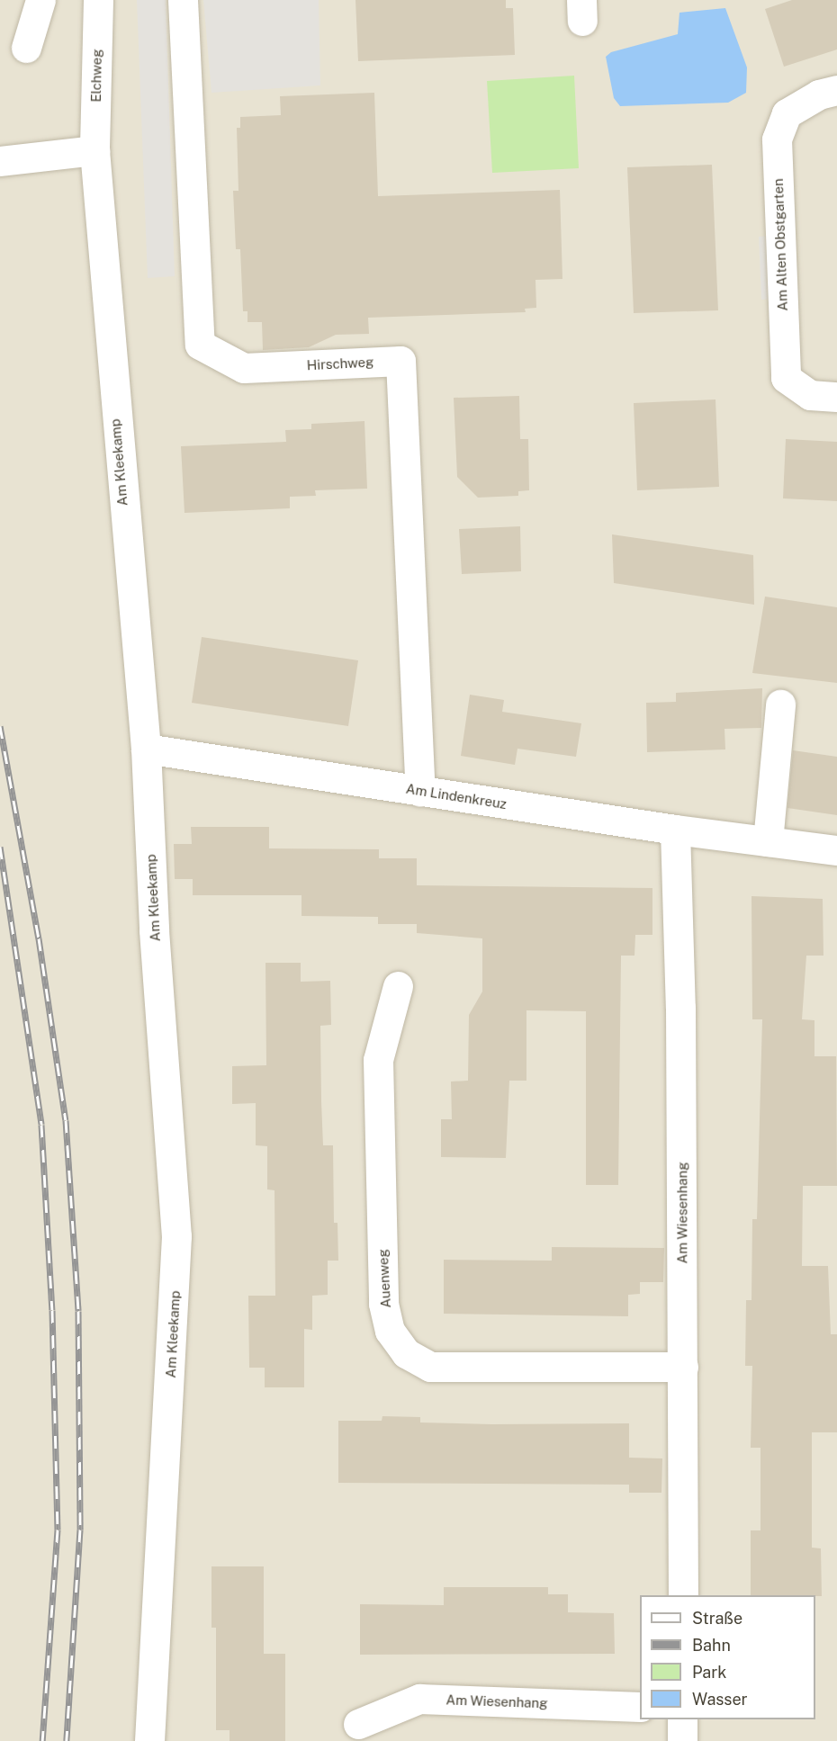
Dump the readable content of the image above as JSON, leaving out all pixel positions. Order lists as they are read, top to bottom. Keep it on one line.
{"streets":{"street":["Elchweg","Am Alten Obstgarten","Hirschweg","Am Kleekamp","Am Lindenkreuz","Am Wiesenhang","Auenweg"]},"crossings":[["Elchweg","Am Kleekamp"],["Hirschweg","Am Lindenkreuz"],["Am Kleekamp","Am Lindenkreuz"],["Am Lindenkreuz","Am Wiesenhang"],["Am Wiesenhang","Auenweg"]],"legend":["Straße","Bahn","Park","Wasser"]}
